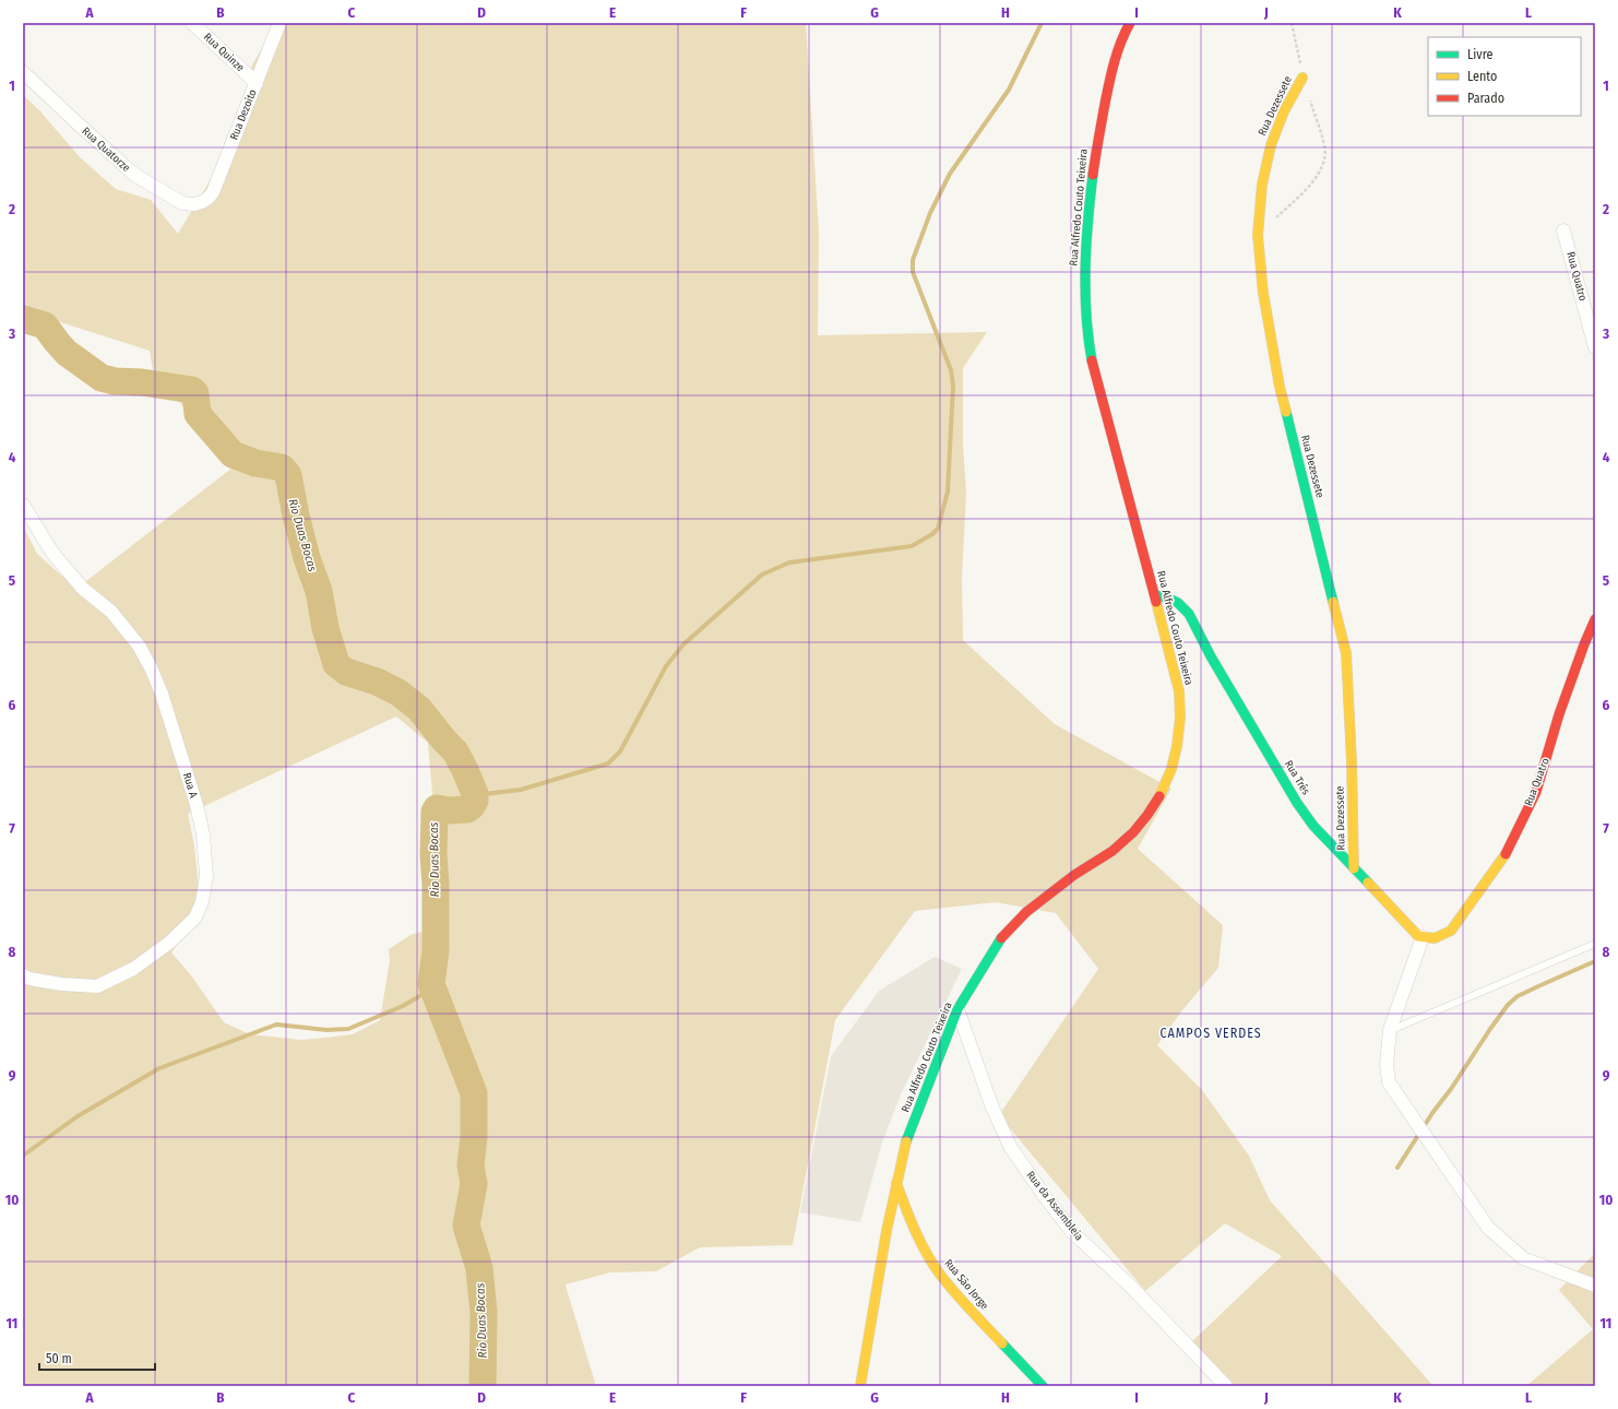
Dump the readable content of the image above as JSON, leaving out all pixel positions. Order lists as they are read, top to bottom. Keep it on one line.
{"streets":{"street":["Rua Quinze","Rua Dezessete","Rua Dezoito","Rua Quatorze","Rua Alfredo Couto Teixeira","Rua Quatro","Rua Três","Rua A","Rua da Assembleia","Rua São Jorge"]},"crossings":[["Rua Quinze","Rua Dezoito"],["Rua Dezessete","Rua Três"],["Rua Dezoito","Rua Quatorze"],["Rua Alfredo Couto Teixeira","Rua Três"],["Rua Alfredo Couto Teixeira","Rua da Assembleia"],["Rua Alfredo Couto Teixeira","Rua São Jorge"],["Rua Quatro","Rua Três"]],"districts":["CAMPOS VERDES"],"water":["Rio Duas Bocas"],"legend":["Livre","Lento","Parado"],"scale_bar":"50 m","grid":{"columns":["A","B","C","D","E","F","G","H","I","J","K","L"],"rows":["1","2","3","4","5","6","7","8","9","10","11"]}}
